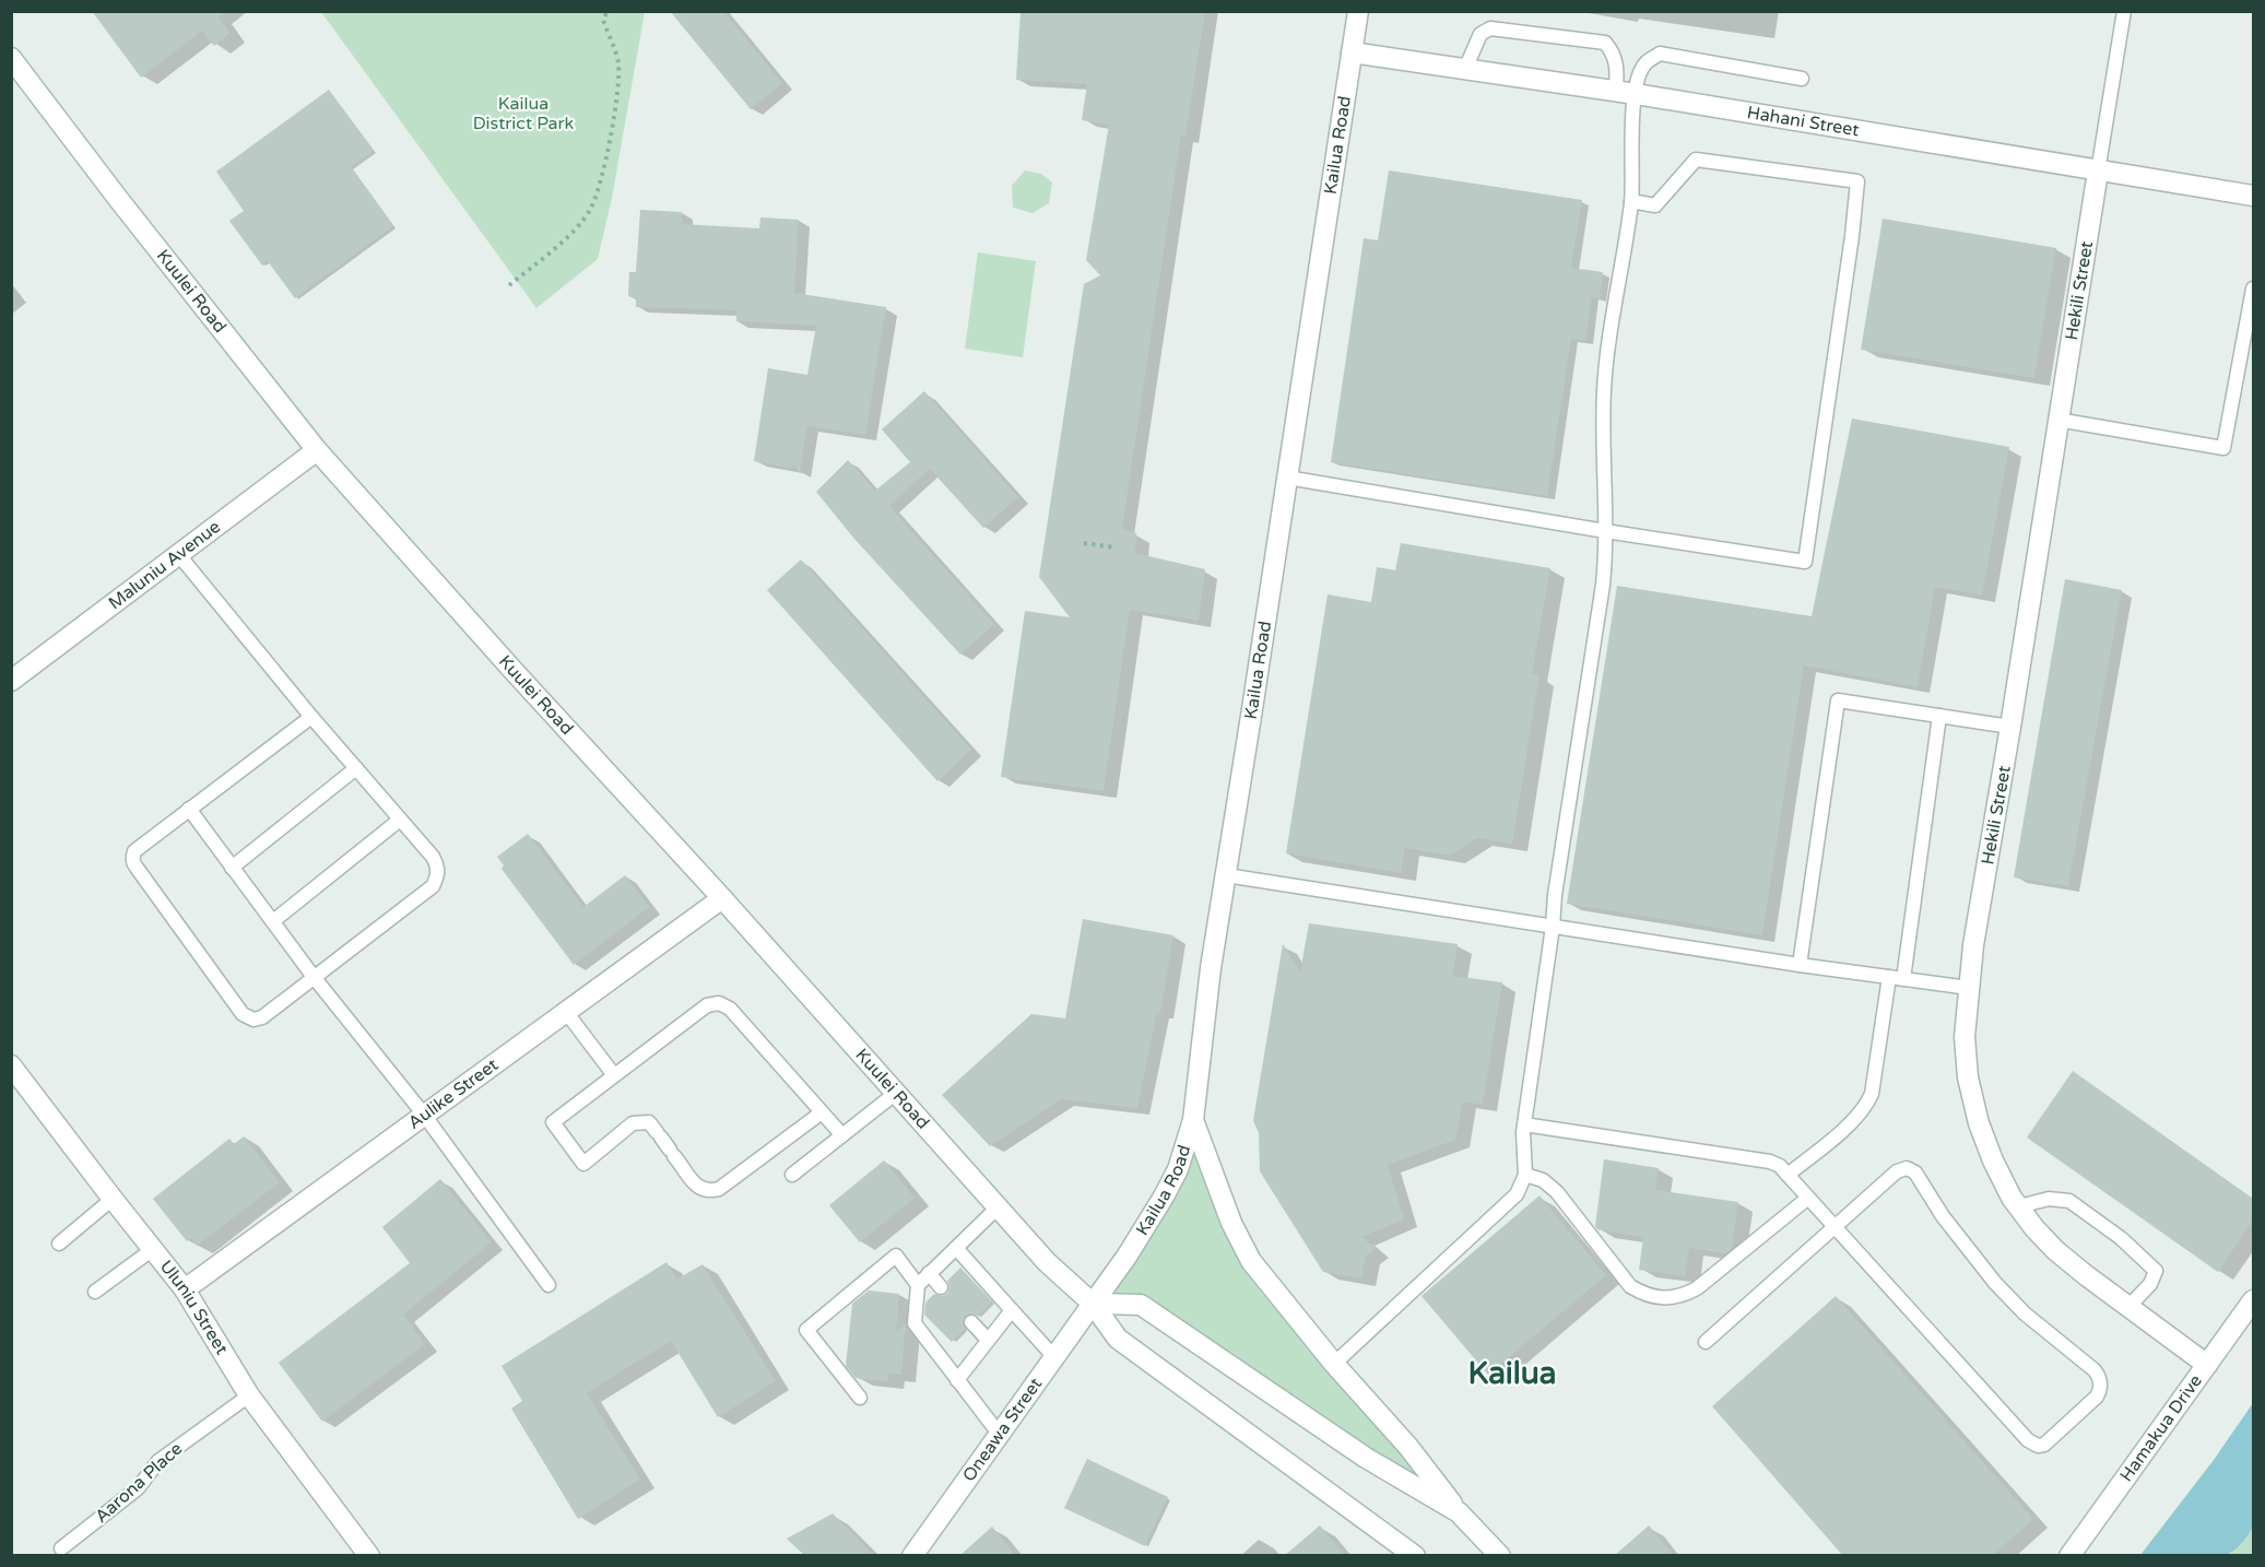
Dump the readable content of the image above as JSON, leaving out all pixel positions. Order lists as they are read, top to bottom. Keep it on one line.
{"streets":{"street":["Hahani Street","Kailua Road","Kuulei Road","Hekili Street","Maluniu Avenue","Aulike Street","Uluniu Street","Hamakua Drive","Oneawa Street"],"lane":["Aarona Place"]},"crossings":[["Hahani Street","Kailua Road"],["Hahani Street","Hekili Street"],["Kailua Road","Kuulei Road"],["Kailua Road","Oneawa Street"],["Kuulei Road","Maluniu Avenue"],["Kuulei Road","Aulike Street"],["Kuulei Road","Oneawa Street"],["Hekili Street","Hamakua Drive"],["Aulike Street","Uluniu Street"],["Uluniu Street","Aarona Place"]],"districts":["Kailua"],"parks":["Kailua District Park"]}
